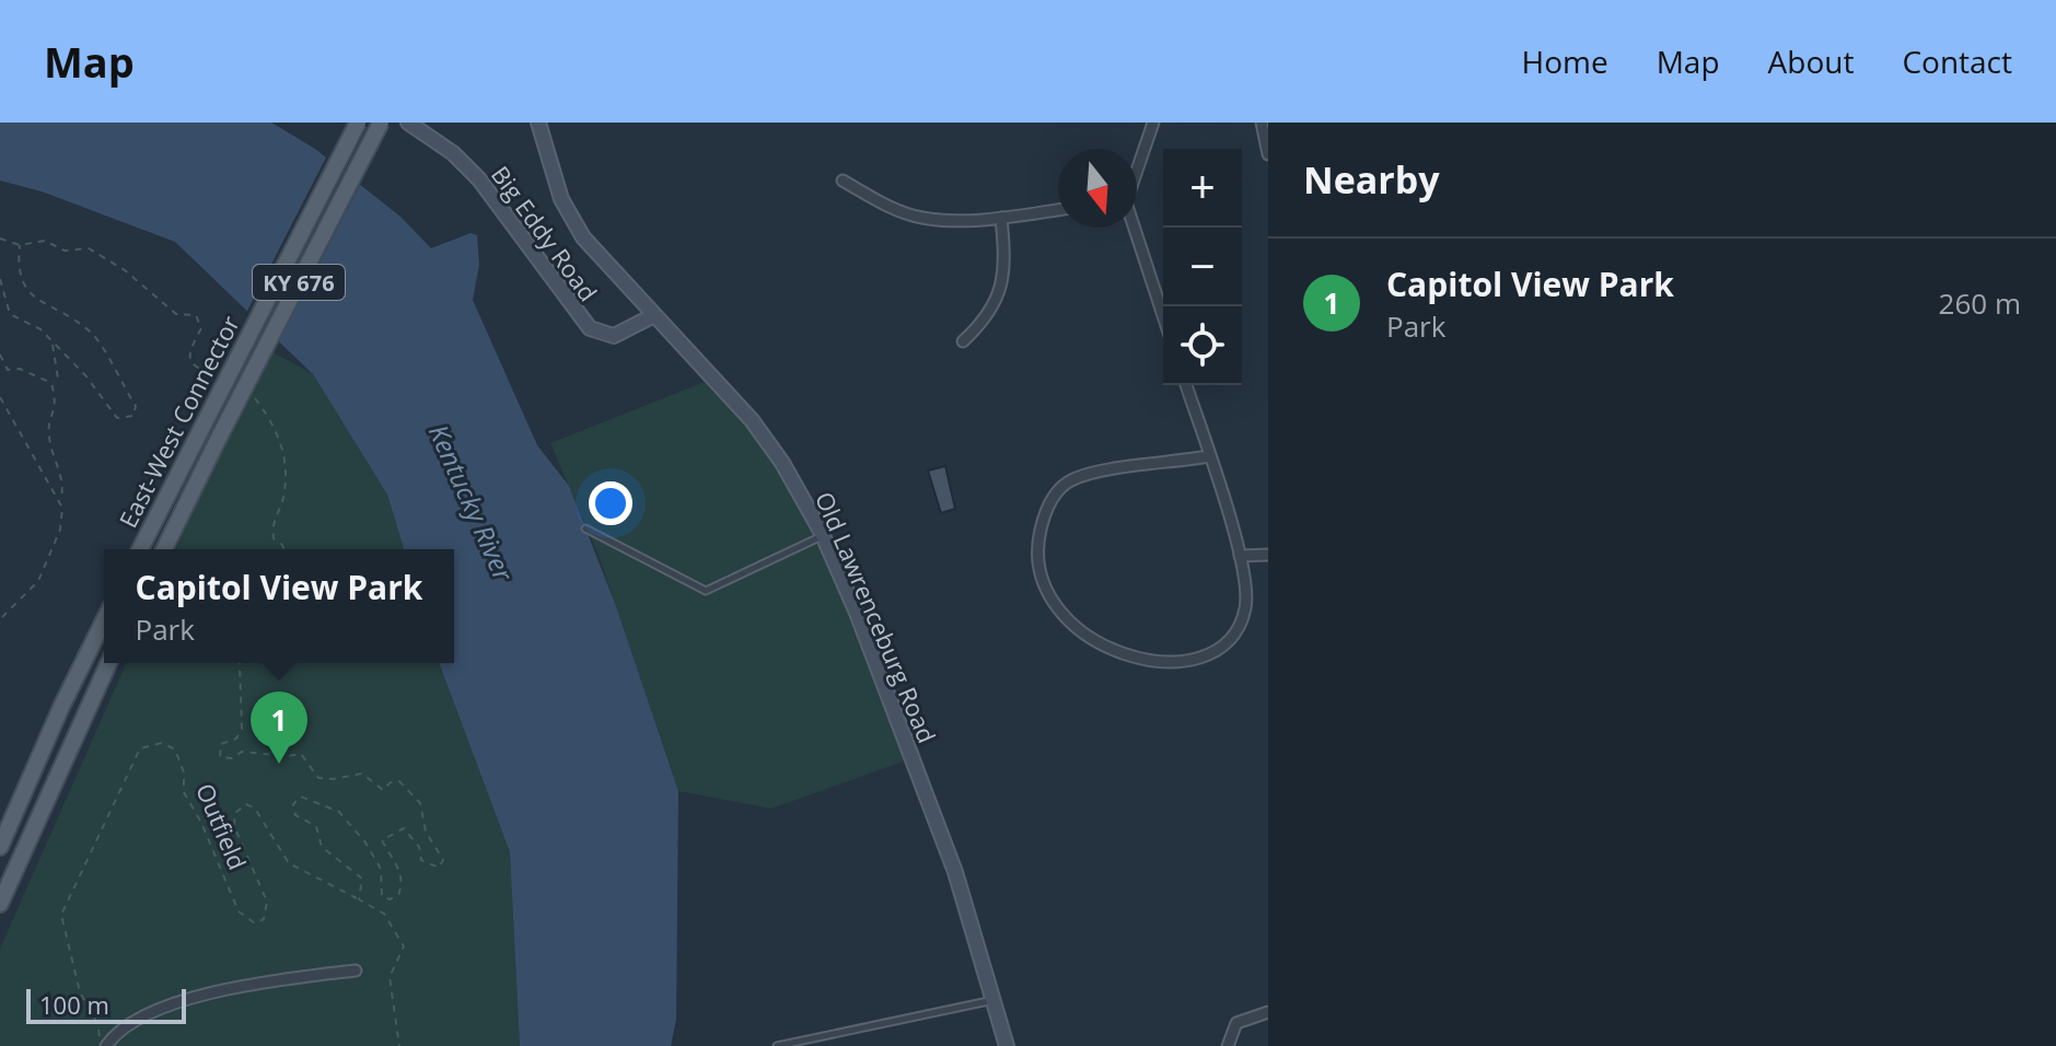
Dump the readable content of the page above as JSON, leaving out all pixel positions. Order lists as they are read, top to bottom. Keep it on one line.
{"streets":{"main road":["Big Eddy Road","KY 676","East-West Connector","Old Lawrenceburg Road"],"path":["Outfield"]},"crossings":[["Big Eddy Road","Old Lawrenceburg Road"]],"water":["Kentucky River"],"scale_bar":"100 m","north":"bottom","page":{"header":"Map","nav":["Home","Map","About","Contact"],"heading":"Nearby","map_buttons":["+","−"],"list":[{"mark":"1","name":"Capitol View Park","note":"Park","value":"260 m"}],"popup":["Capitol View Park","Park"],"pins":"1","scale":"100 m"}}
